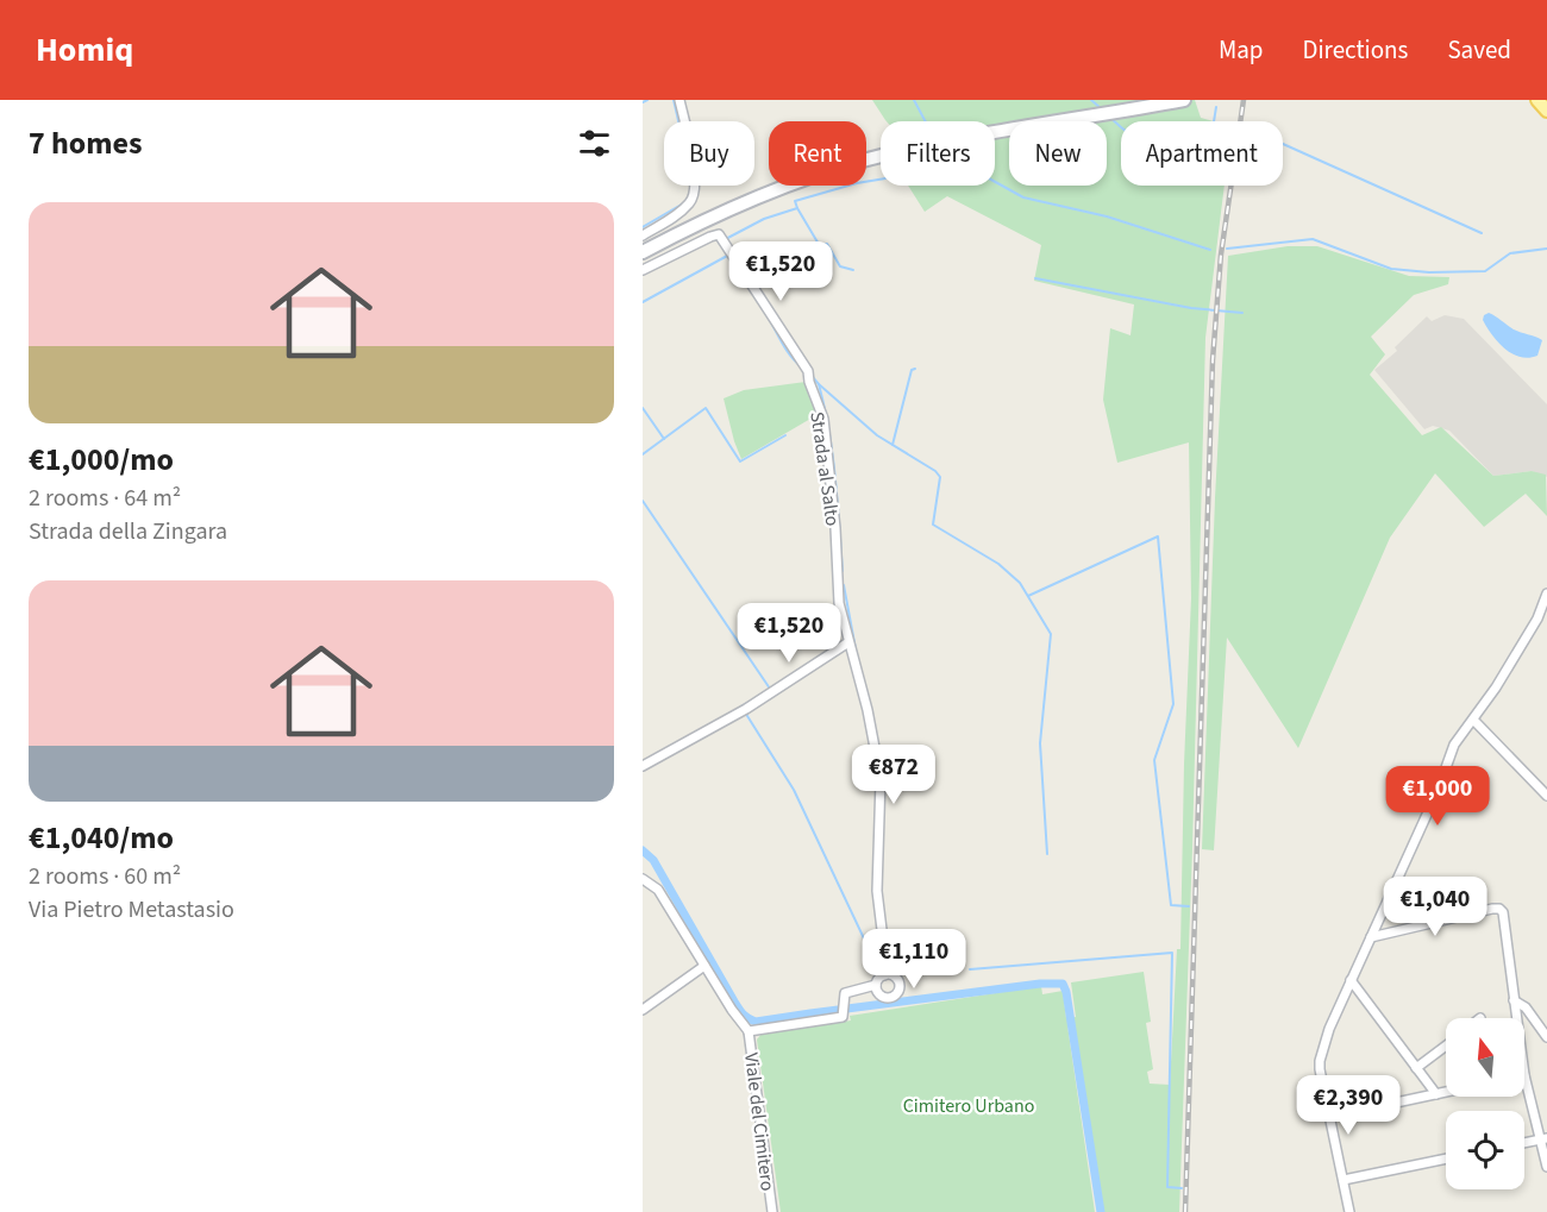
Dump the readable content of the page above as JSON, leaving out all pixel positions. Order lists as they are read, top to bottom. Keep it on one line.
{"streets":{"street":["Strada al Salto","Viale del Cimitero"]},"parks":["Cimitero Urbano"],"north":"top","page":{"header":"Homiq","nav":["Map","Directions","Saved"],"heading":"7 homes","chip":["Buy","Rent","Filters","New","Apartment"],"list":[{"name":"€1,000/mo","note":"2 rooms · 64 m² · Strada della Zingara"},{"name":"€1,040/mo","note":"2 rooms · 60 m² · Via Pietro Metastasio"}],"price":["€1,520","€1,520","€872","€1,000","€1,040","€1,110","€2,390"]}}
